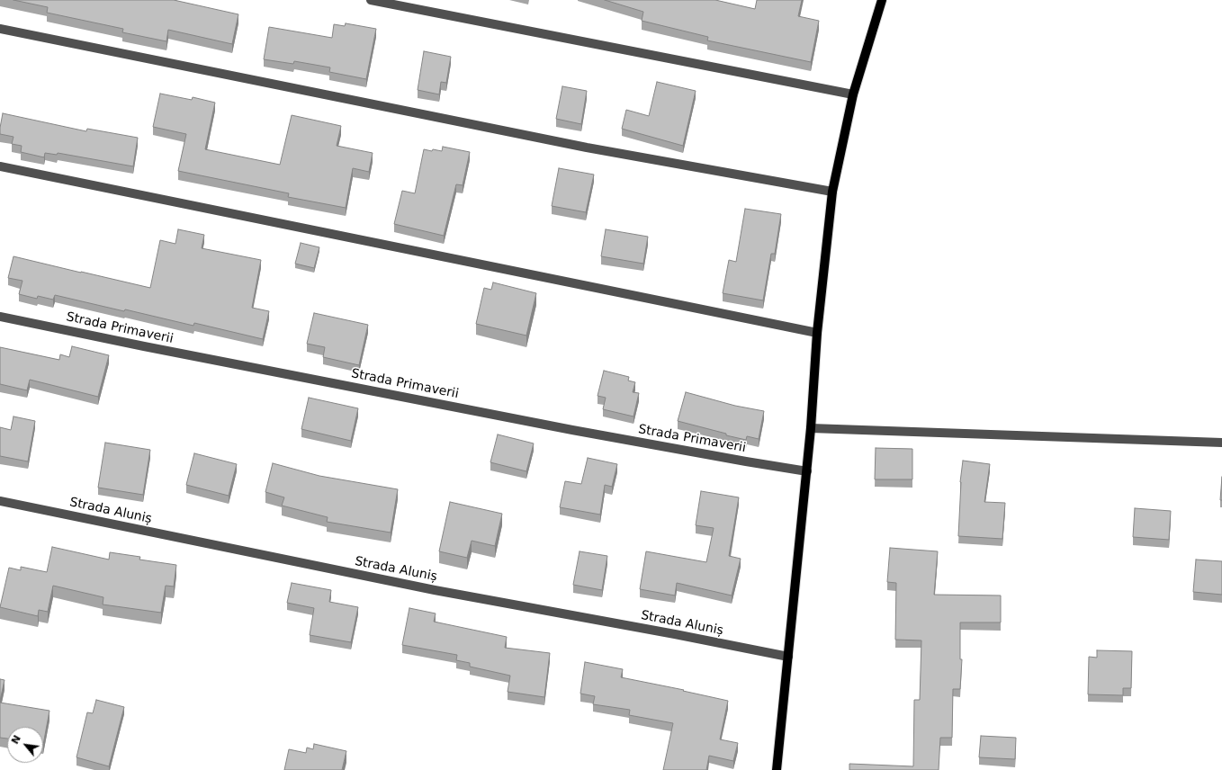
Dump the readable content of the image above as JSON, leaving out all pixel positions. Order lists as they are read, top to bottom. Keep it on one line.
{"streets":{"street":["Strada Primaverii","Strada Aluniș"]},"north":"top left"}
